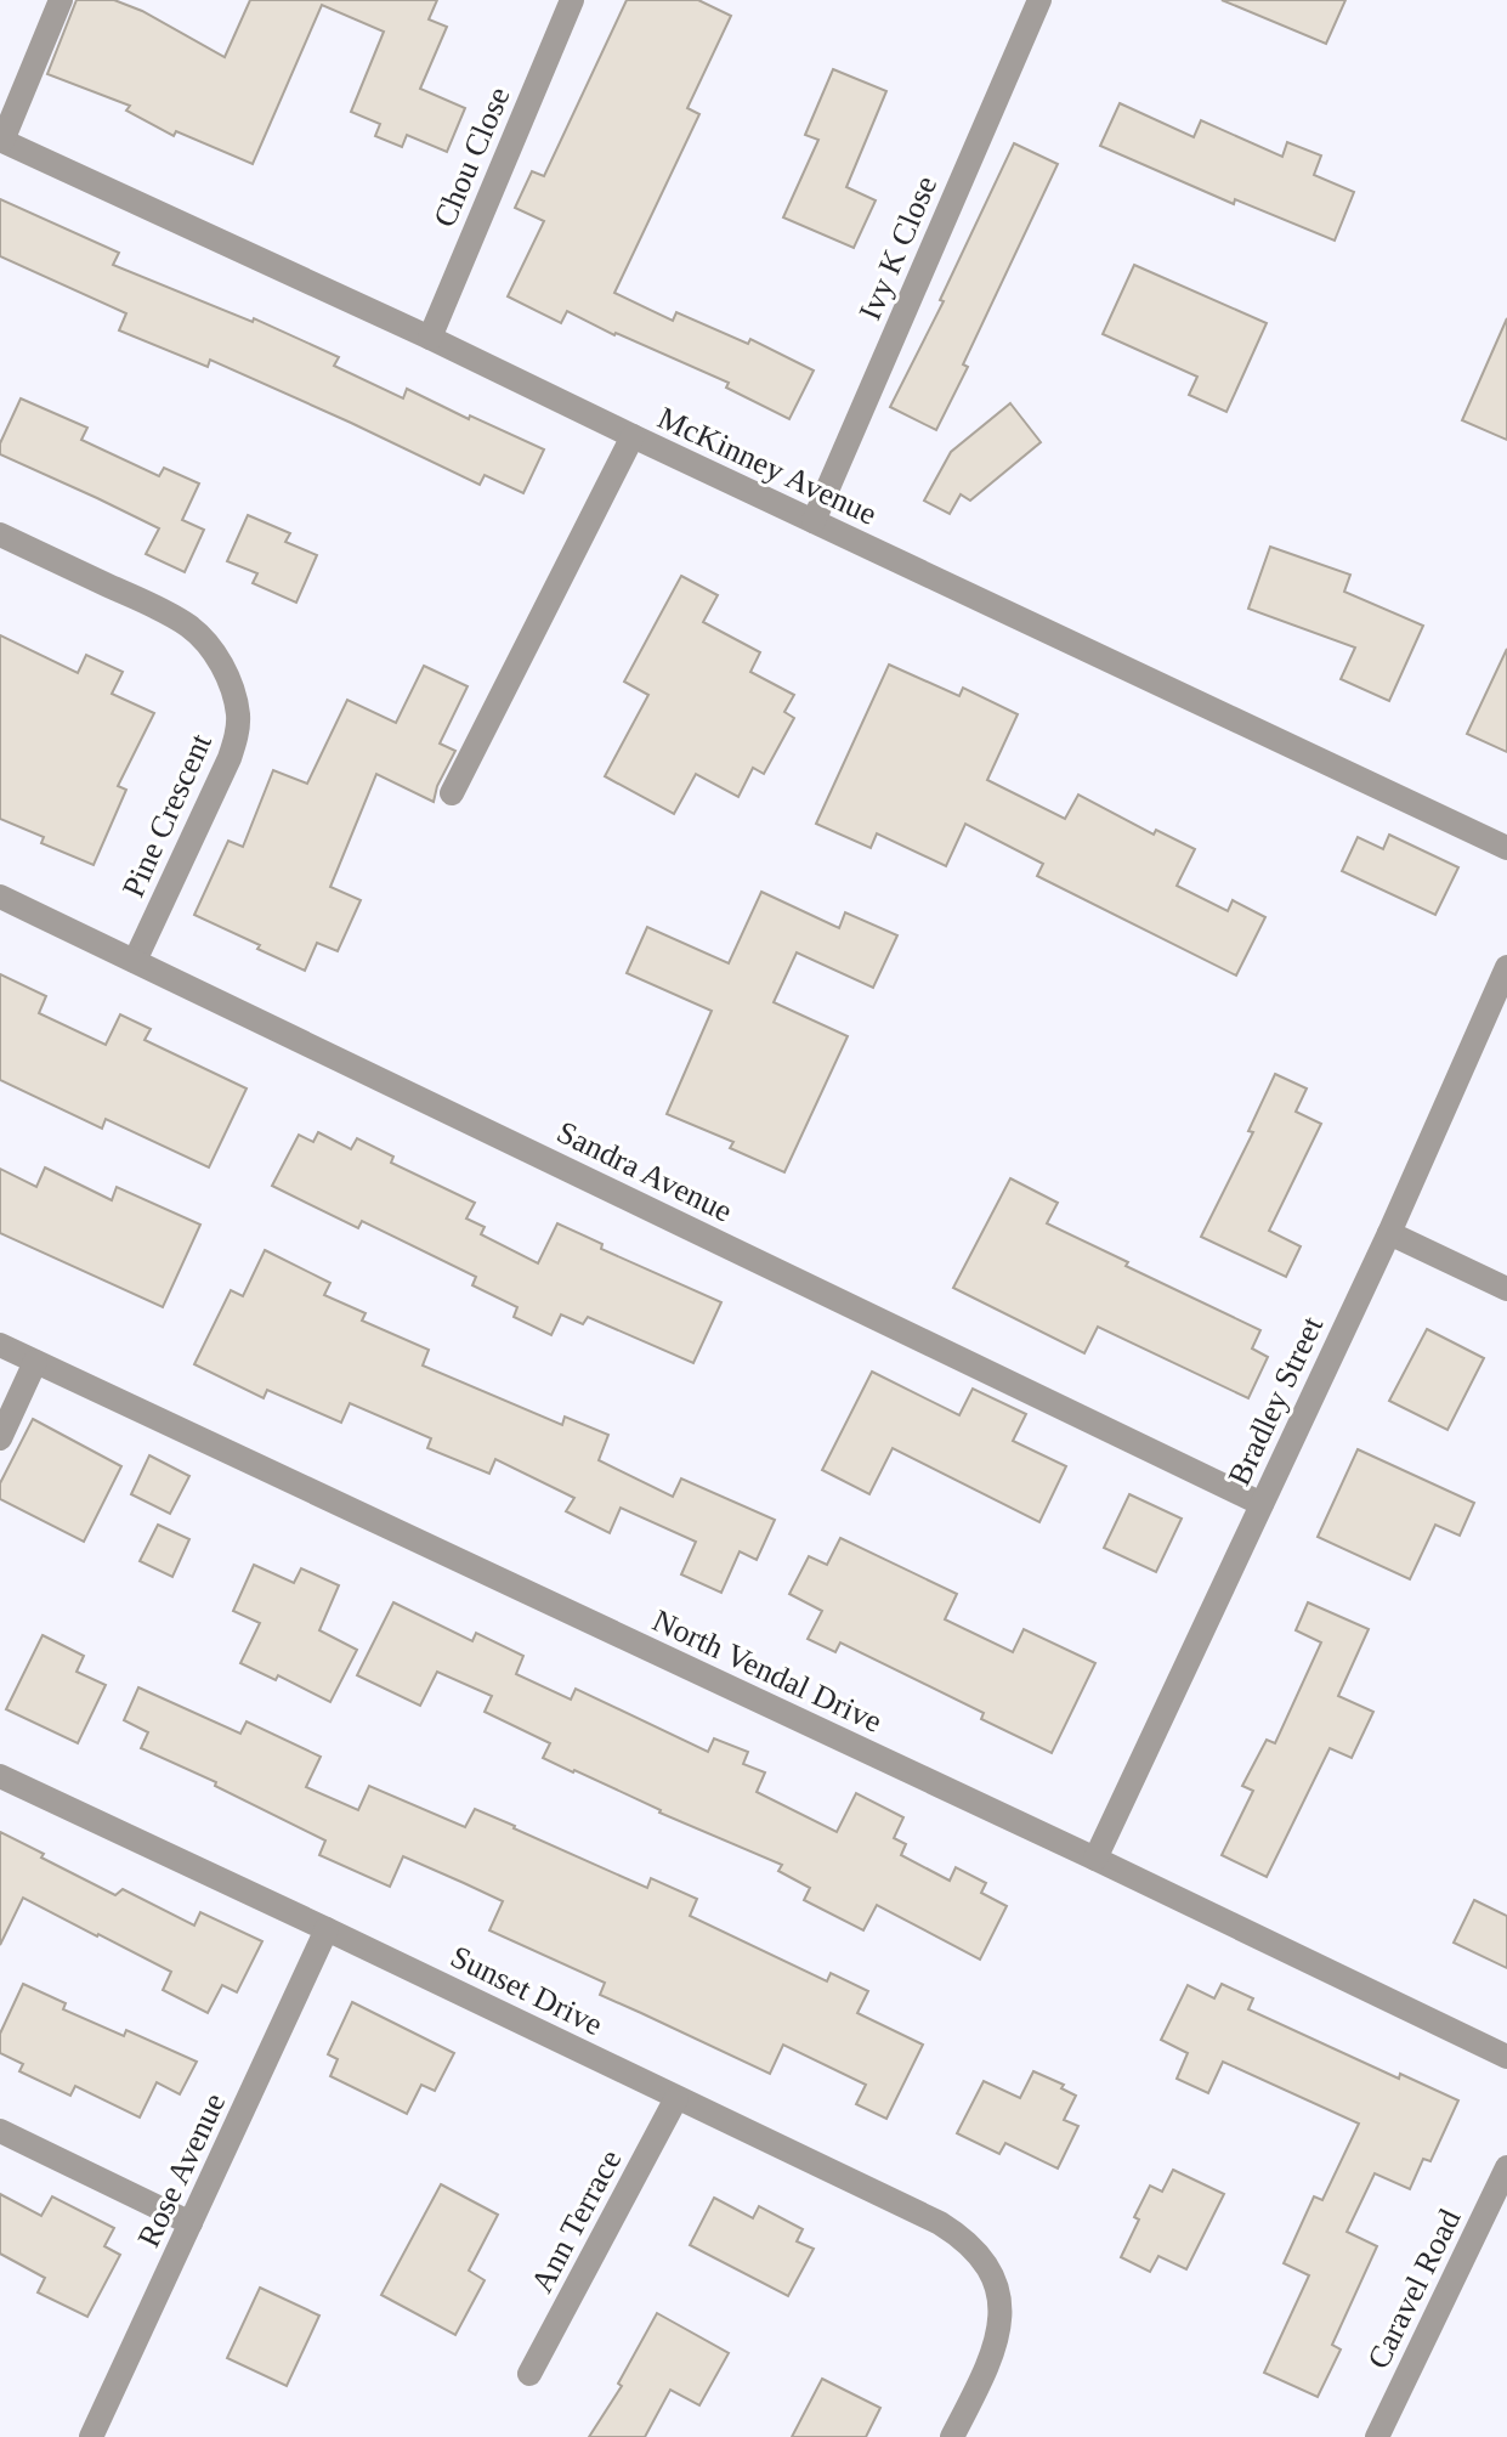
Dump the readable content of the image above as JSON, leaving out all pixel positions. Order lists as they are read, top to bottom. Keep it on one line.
{"streets":{"street":["Chou Close","Ivy K Close","McKinney Avenue","Pine Crescent","Sandra Avenue","Bradley Street","North Vendal Drive","Sunset Drive","Rose Avenue","Ann Terrace","Caravel Road"]},"crossings":[["Chou Close","McKinney Avenue"],["Ivy K Close","McKinney Avenue"],["Pine Crescent","Sandra Avenue"],["Sandra Avenue","Bradley Street"],["Bradley Street","North Vendal Drive"],["Sunset Drive","Rose Avenue"],["Sunset Drive","Ann Terrace"]]}
